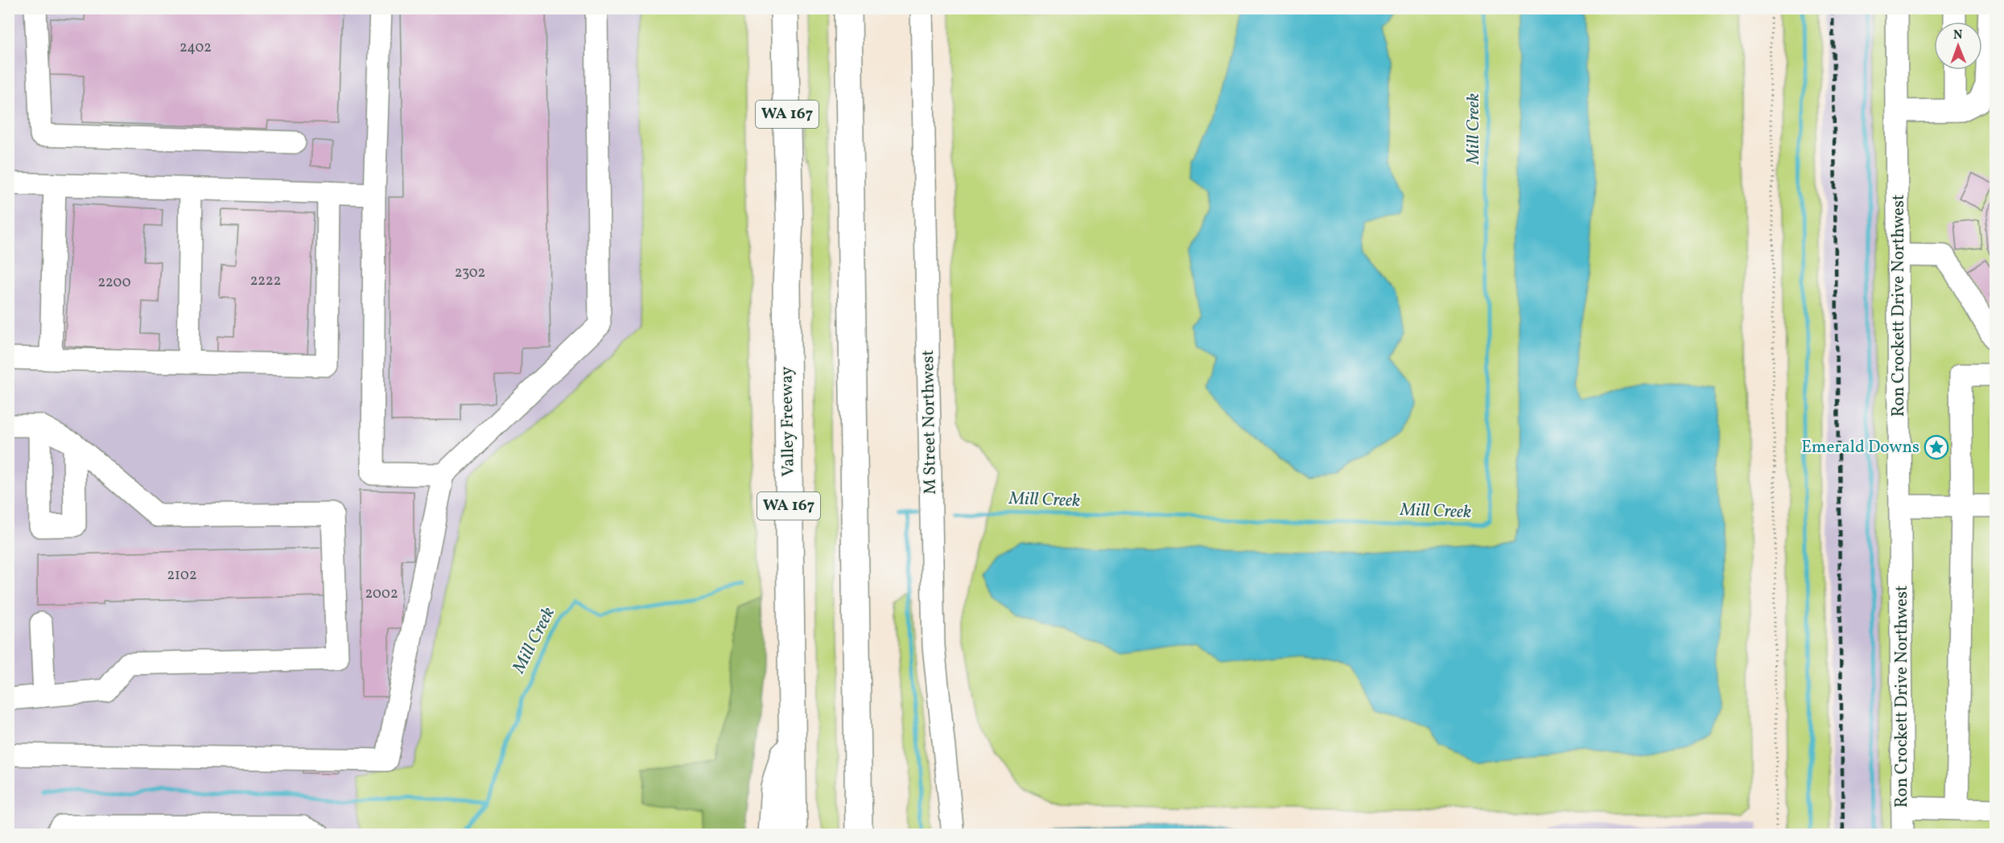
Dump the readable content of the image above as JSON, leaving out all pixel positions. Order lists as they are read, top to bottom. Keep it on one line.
{"streets":{"highway":["WA 167","Valley Freeway"],"street":["Ron Crockett Drive Northwest","M Street Northwest"]},"water":["Mill Creek"],"places":{"place":["Emerald Downs"]},"house_numbers":["2402","2302","2222","2200","2102","2002"],"north":"top"}
